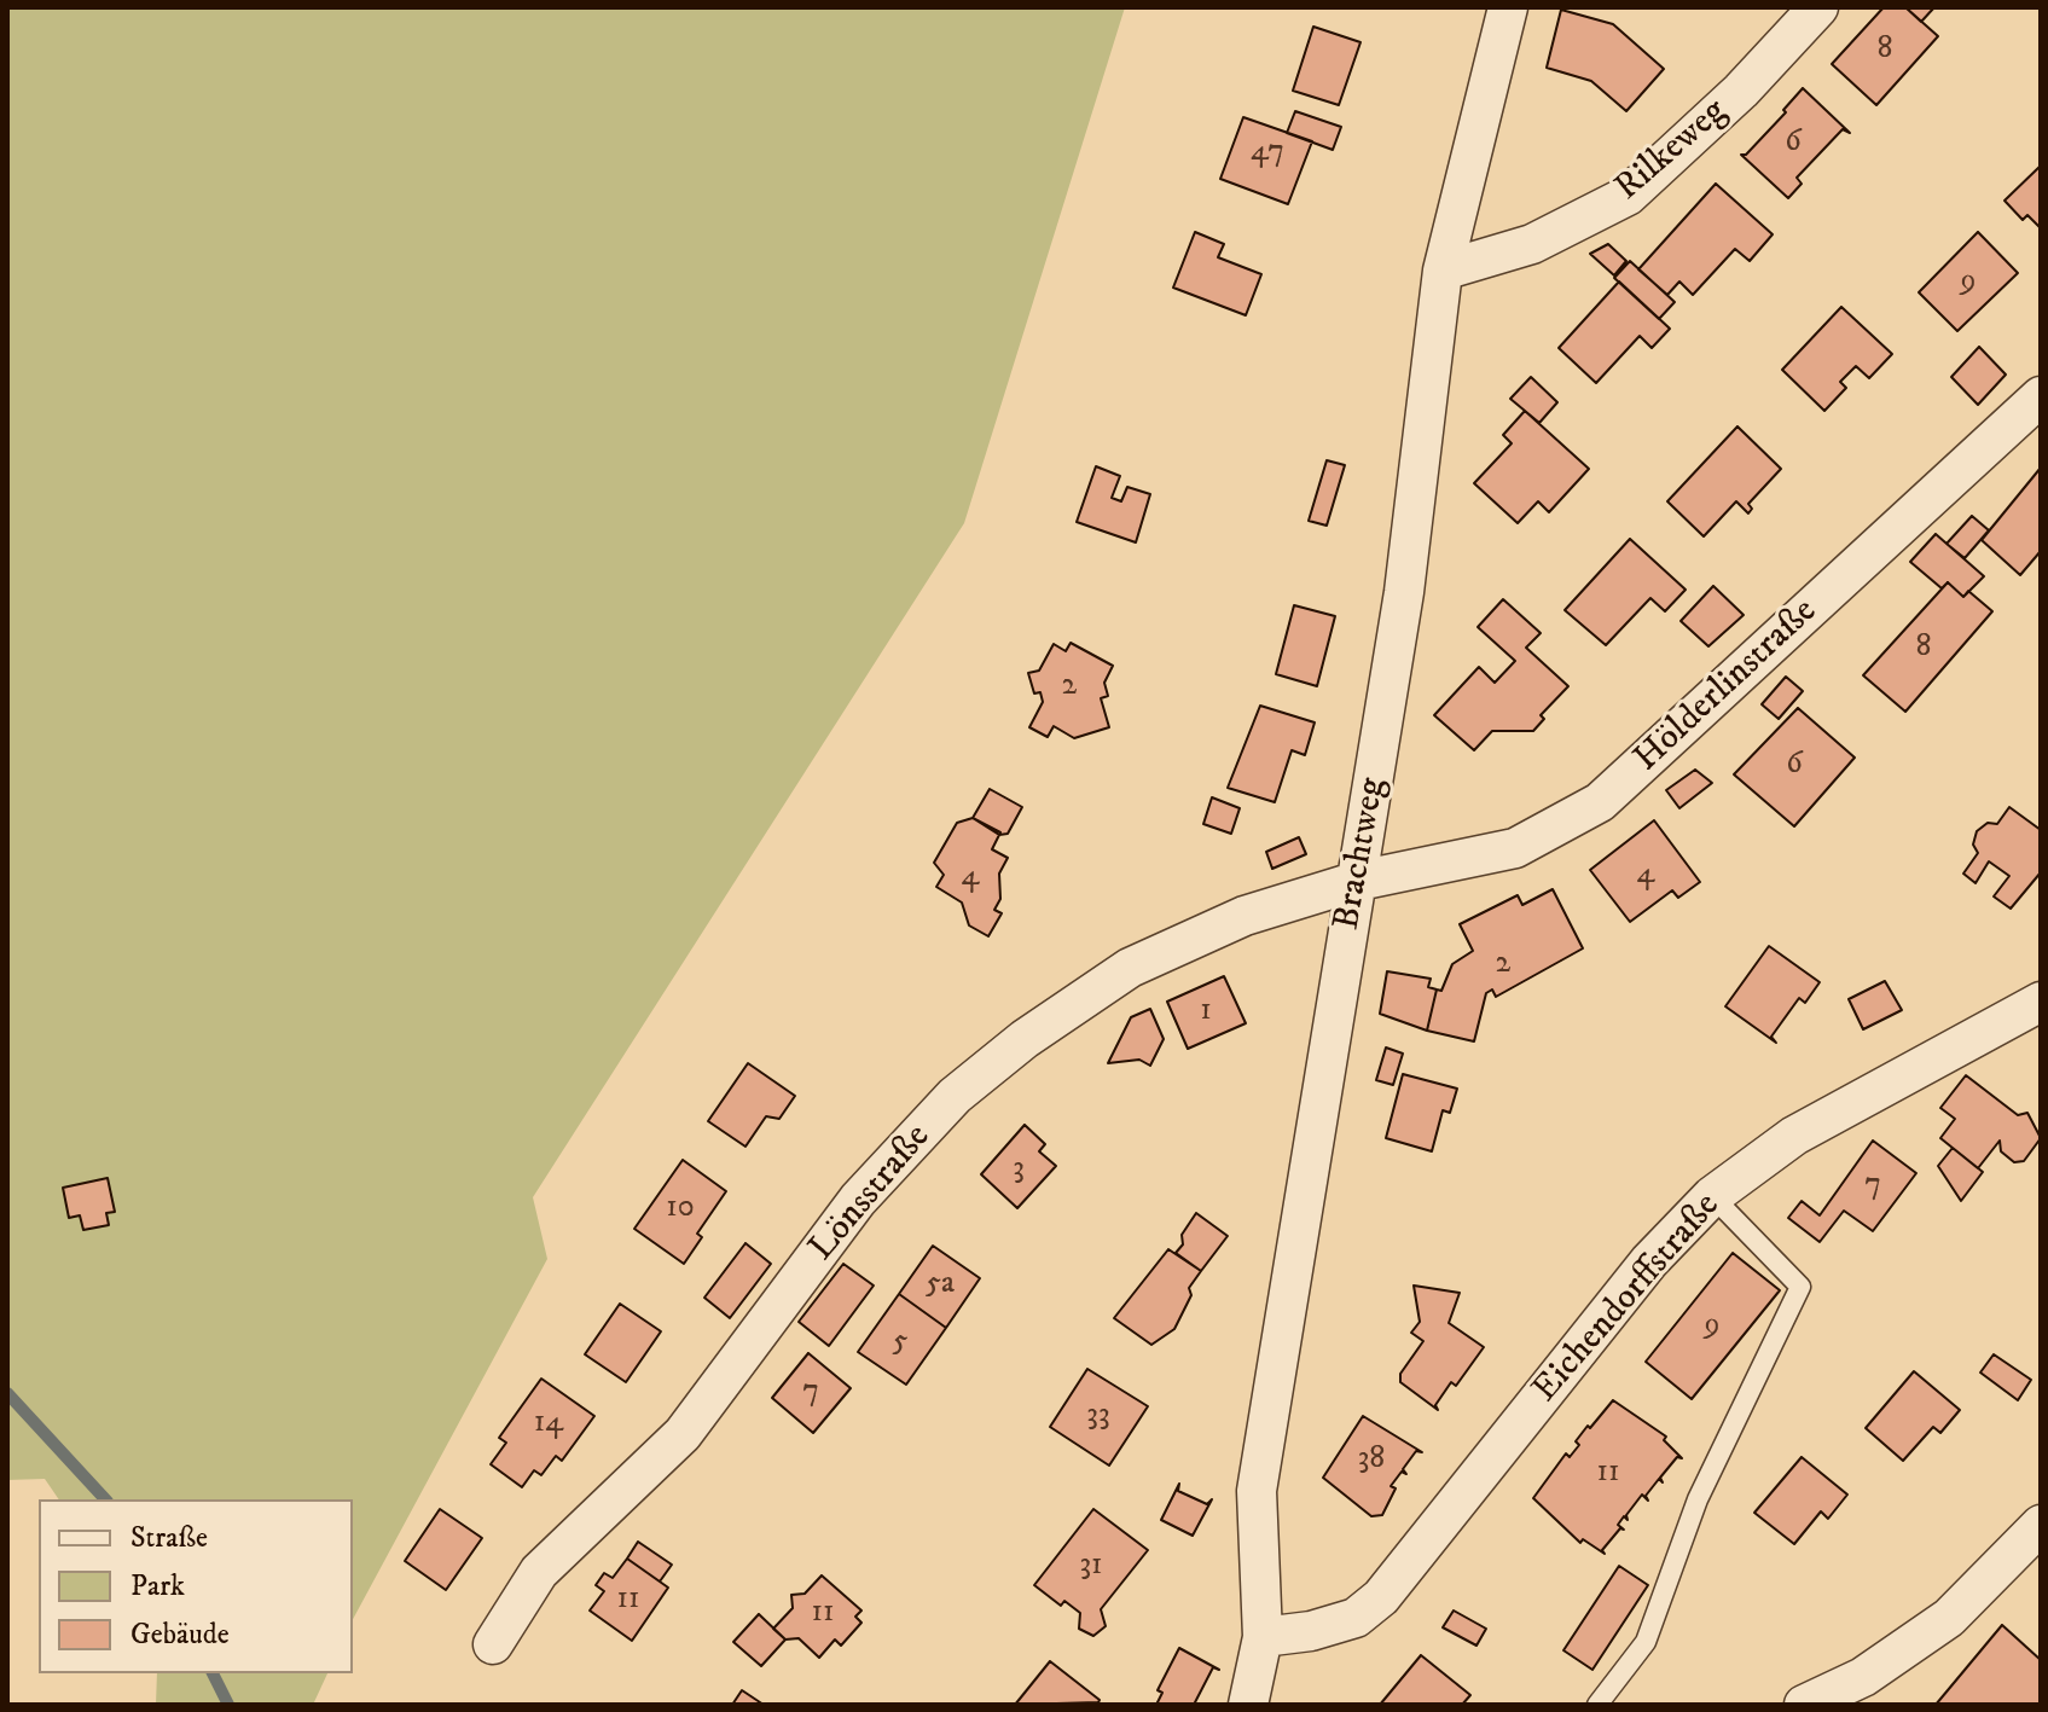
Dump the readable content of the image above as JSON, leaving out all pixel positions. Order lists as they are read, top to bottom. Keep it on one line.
{"streets":{"street":["Rilkeweg","Hölderlinstraße","Brachtweg","Lönsstraße","Eichendorffstraße"]},"crossings":[["Rilkeweg","Brachtweg"],["Hölderlinstraße","Brachtweg"],["Hölderlinstraße","Lönsstraße"],["Brachtweg","Lönsstraße"],["Brachtweg","Eichendorffstraße"]],"house_numbers":["8","6","47","9","8","2","6","4","4","2","1","3","7","10","5a","9","5","7","33","14","38","11","31","11","11"],"legend":["Straße","Park","Gebäude"]}
